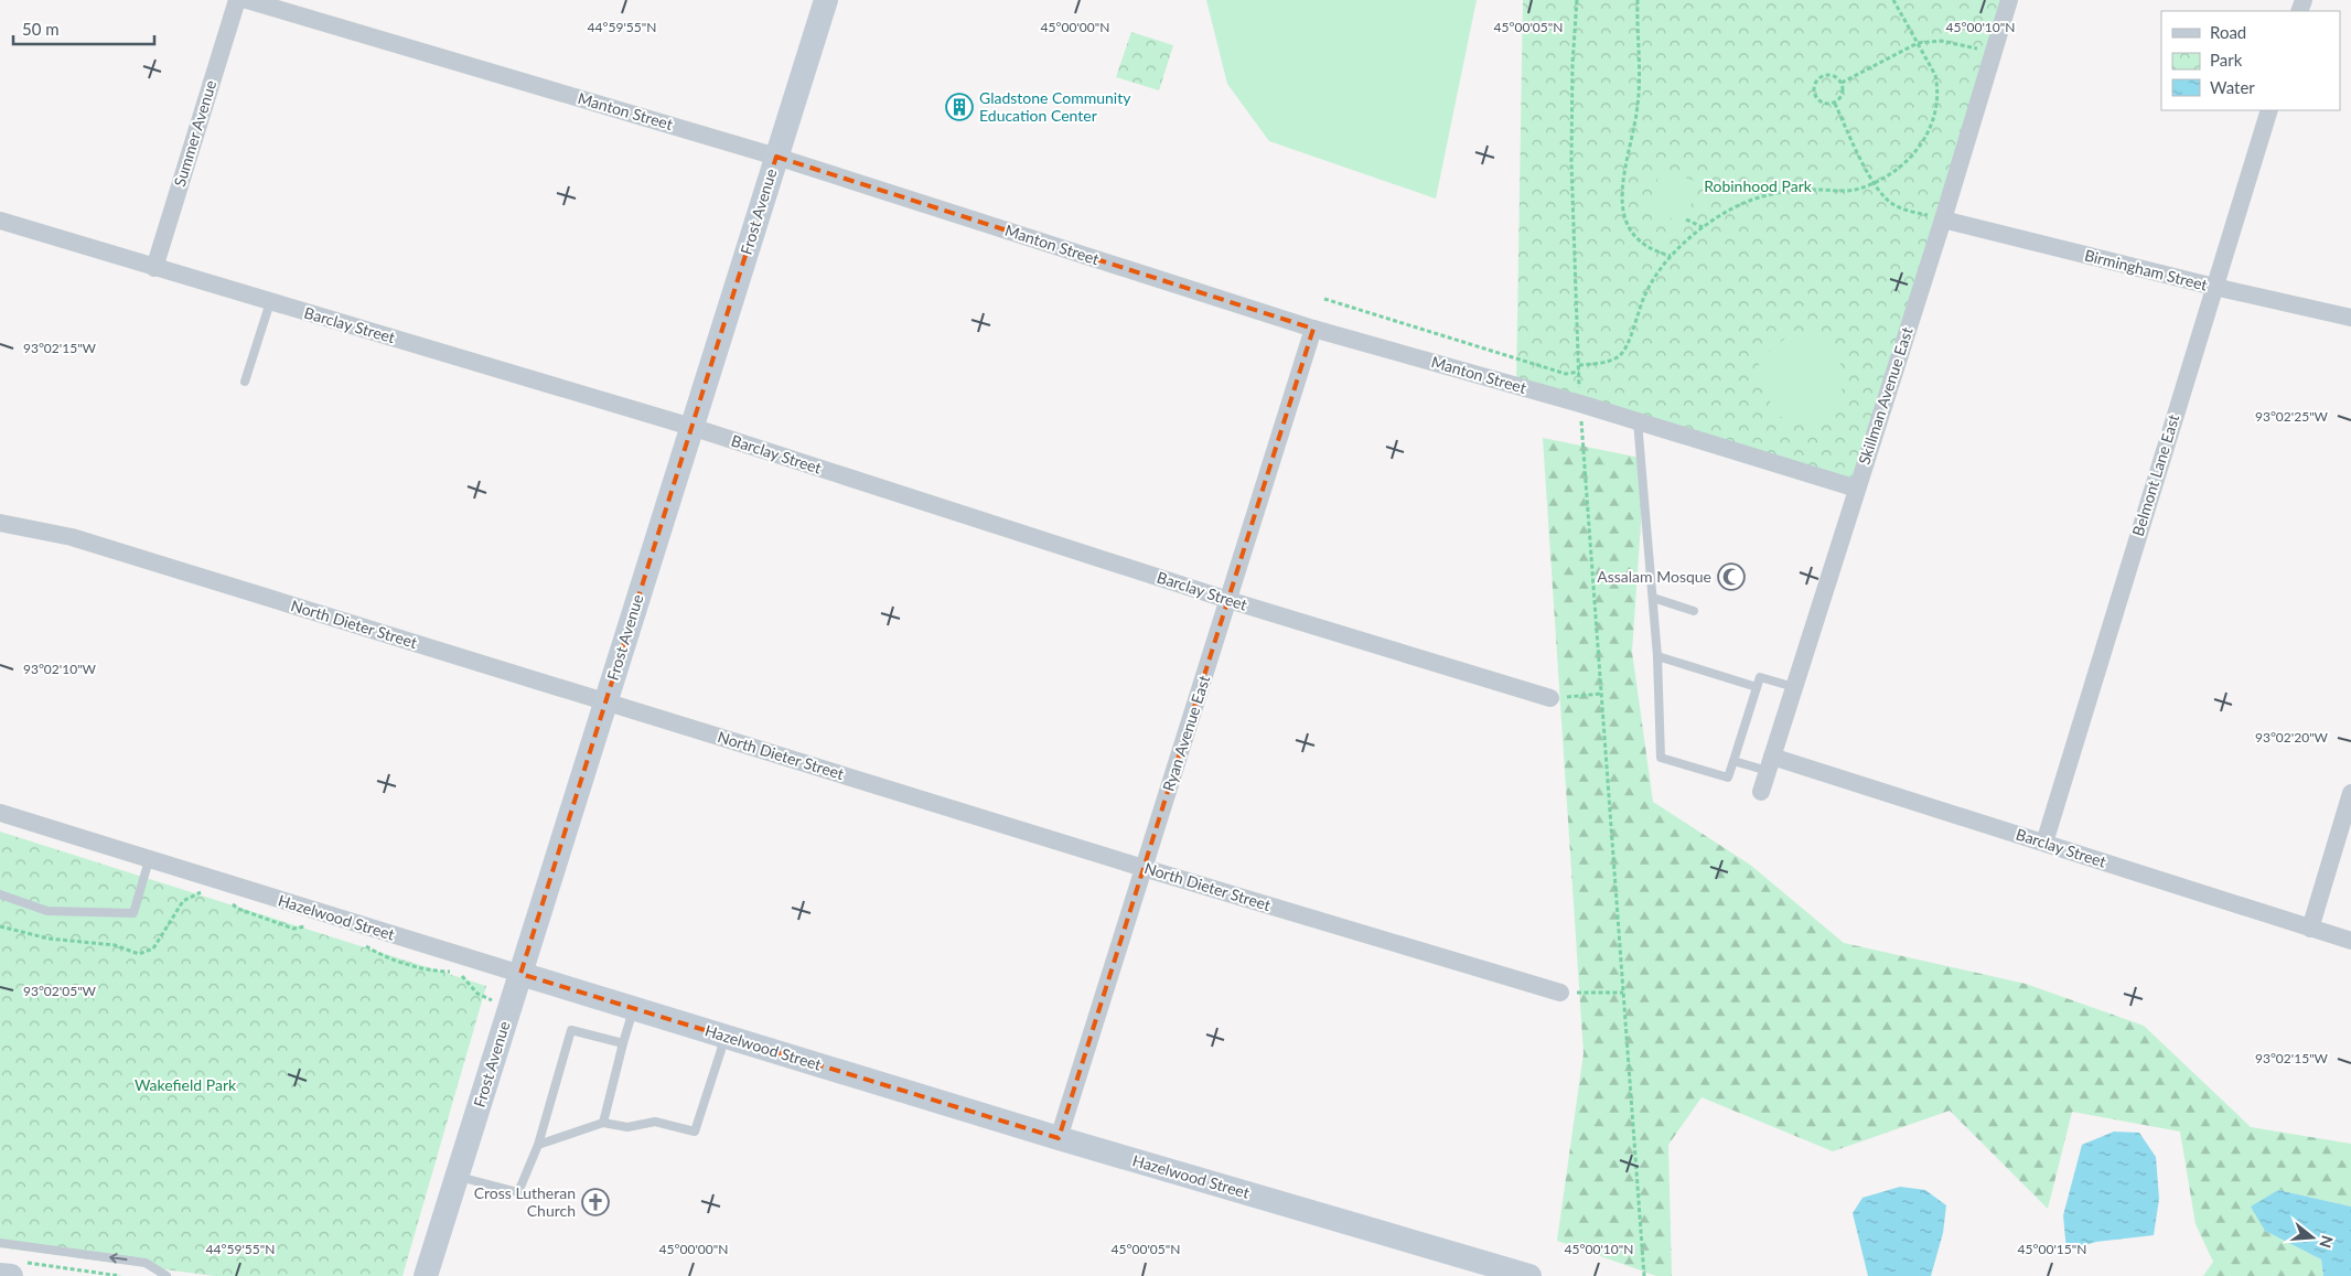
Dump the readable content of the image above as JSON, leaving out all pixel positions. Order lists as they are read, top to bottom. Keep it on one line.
{"streets":{"street":["Manton Street","Summer Avenue","Frost Avenue","Birmingham Street","Barclay Street","Skillman Avenue East","Belmont Lane East","North Dieter Street","Ryan Avenue East","Hazelwood Street"]},"crossings":[["Manton Street","Frost Avenue"],["Manton Street","Skillman Avenue East"],["Manton Street","Ryan Avenue East"],["Summer Avenue","Barclay Street"],["Frost Avenue","Barclay Street"],["Frost Avenue","North Dieter Street"],["Frost Avenue","Hazelwood Street"],["Birmingham Street","Skillman Avenue East"],["Birmingham Street","Belmont Lane East"],["Barclay Street","Skillman Avenue East"],["Barclay Street","Belmont Lane East"],["Barclay Street","Ryan Avenue East"],["North Dieter Street","Ryan Avenue East"],["Ryan Avenue East","Hazelwood Street"]],"parks":["Robinhood Park","Wakefield Park"],"places":{"building":["Gladstone Community Education Center"],"mosque":["Assalam Mosque"],"church":["Cross Lutheran Church"]},"legend":["Road","Park","Water"],"scale_bar":"50 m","north":"right","coordinates":["44°59'55\"N","45°00'00\"N","45°00'05\"N","45°00'10\"N","93°02'15\"W","93°02'25\"W","93°02'10\"W","93°02'20\"W","93°02'05\"W","45°00'15\"N"]}
